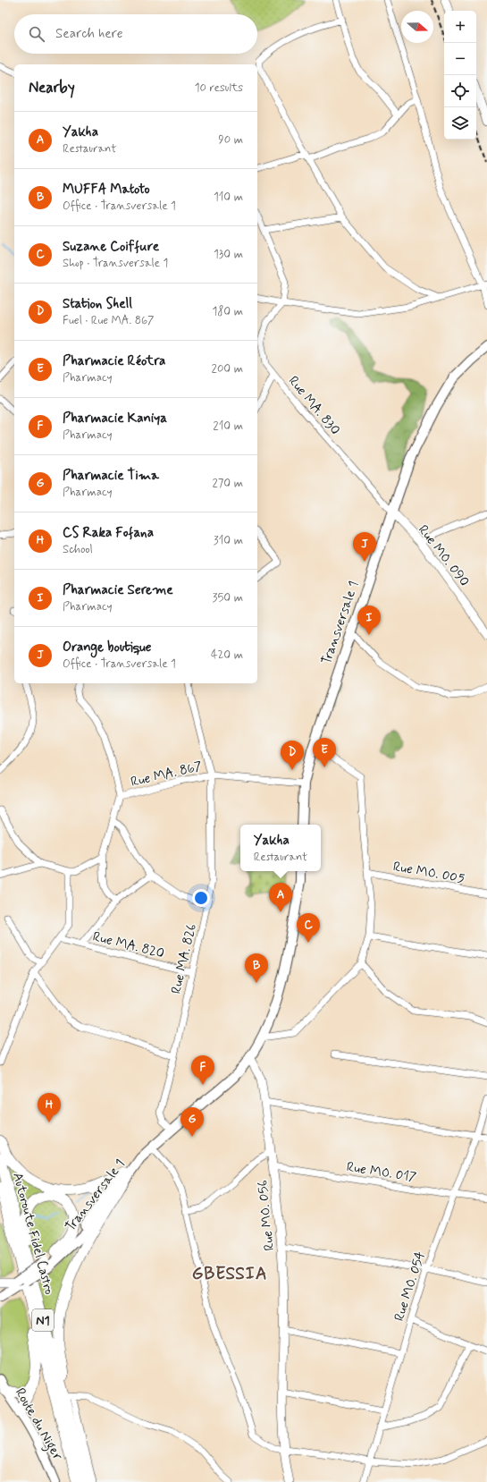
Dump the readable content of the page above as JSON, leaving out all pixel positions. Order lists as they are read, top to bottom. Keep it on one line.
{"streets":{"main road":["Transversale 1","Autoroute Fidel Castro","N1","Route du Niger"],"street":["Rue MA. 830","Rue MO. 090","Rue MA. 867","Rue MO. 005","Rue MA. 820","Rue MA. 826","Rue MO. 017","Rue MO. 056","Rue MO. 054"]},"crossings":[["Rue MA. 830","Rue MO. 090"],["Rue MA. 830","Transversale 1"],["Rue MO. 090","Transversale 1"],["Transversale 1","Rue MA. 867"],["Transversale 1","Rue MA. 826"],["Transversale 1","Rue MO. 056"],["Rue MA. 867","Rue MA. 826"],["Rue MA. 820","Rue MA. 826"],["Rue MO. 017","Rue MO. 056"],["Rue MO. 017","Rue MO. 054"]],"districts":["GBESSIA"],"north":"right","page":{"map_buttons":["+","−"],"search":"Search here","heading":["Nearby","10 results"],"list":[{"mark":"A","name":"Yakha","note":"Restaurant","value":"90 m"},{"mark":"B","name":"MUFFA Matoto","note":"Office · Transversale 1","value":"110 m"},{"mark":"C","name":"Suzane Coiffure","note":"Shop · Transversale 1","value":"130 m"},{"mark":"D","name":"Station Shell","note":"Fuel · Rue MA. 867","value":"180 m"},{"mark":"E","name":"Pharmacie Réotra","note":"Pharmacy","value":"200 m"},{"mark":"F","name":"Pharmacie Kaniya","note":"Pharmacy","value":"210 m"},{"mark":"G","name":"Pharmacie Tima","note":"Pharmacy","value":"270 m"},{"mark":"H","name":"CS Raka Fofana","note":"School","value":"310 m"},{"mark":"I","name":"Pharmacie Sereme","note":"Pharmacy","value":"350 m"},{"mark":"J","name":"Orange boutique","note":"Office · Transversale 1","value":"420 m"}],"pins":["J","I","E","D","A","C","B","F","H","G"],"popup":["Yakha","Restaurant"]}}
